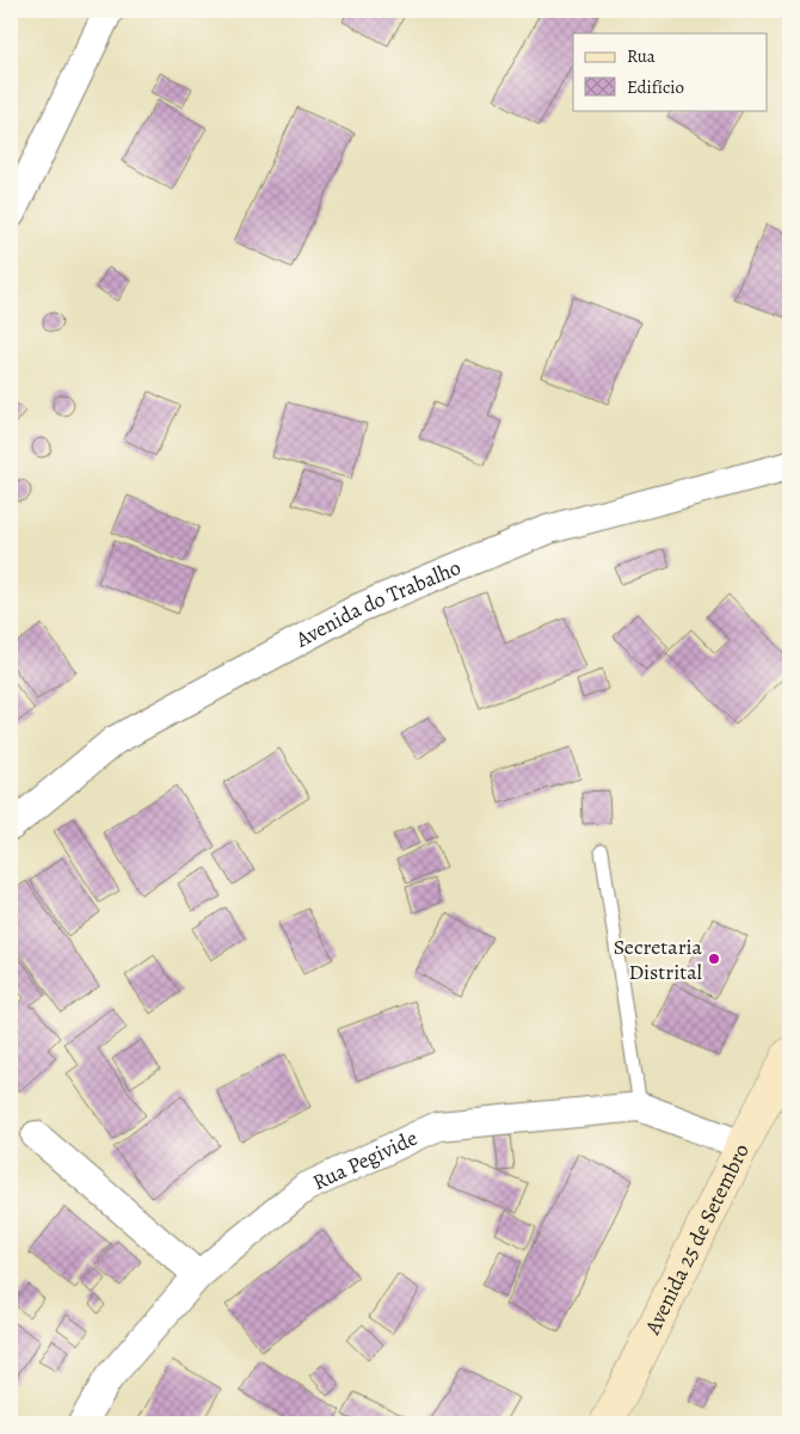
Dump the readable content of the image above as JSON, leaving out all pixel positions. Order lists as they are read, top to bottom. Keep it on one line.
{"streets":{"street":["Avenida do Trabalho","Rua Pegivide","Avenida 25 de Setembro"]},"crossings":[["Rua Pegivide","Avenida 25 de Setembro"]],"places":["Secretaria Distrital"],"legend":["Rua","Edifício"]}
